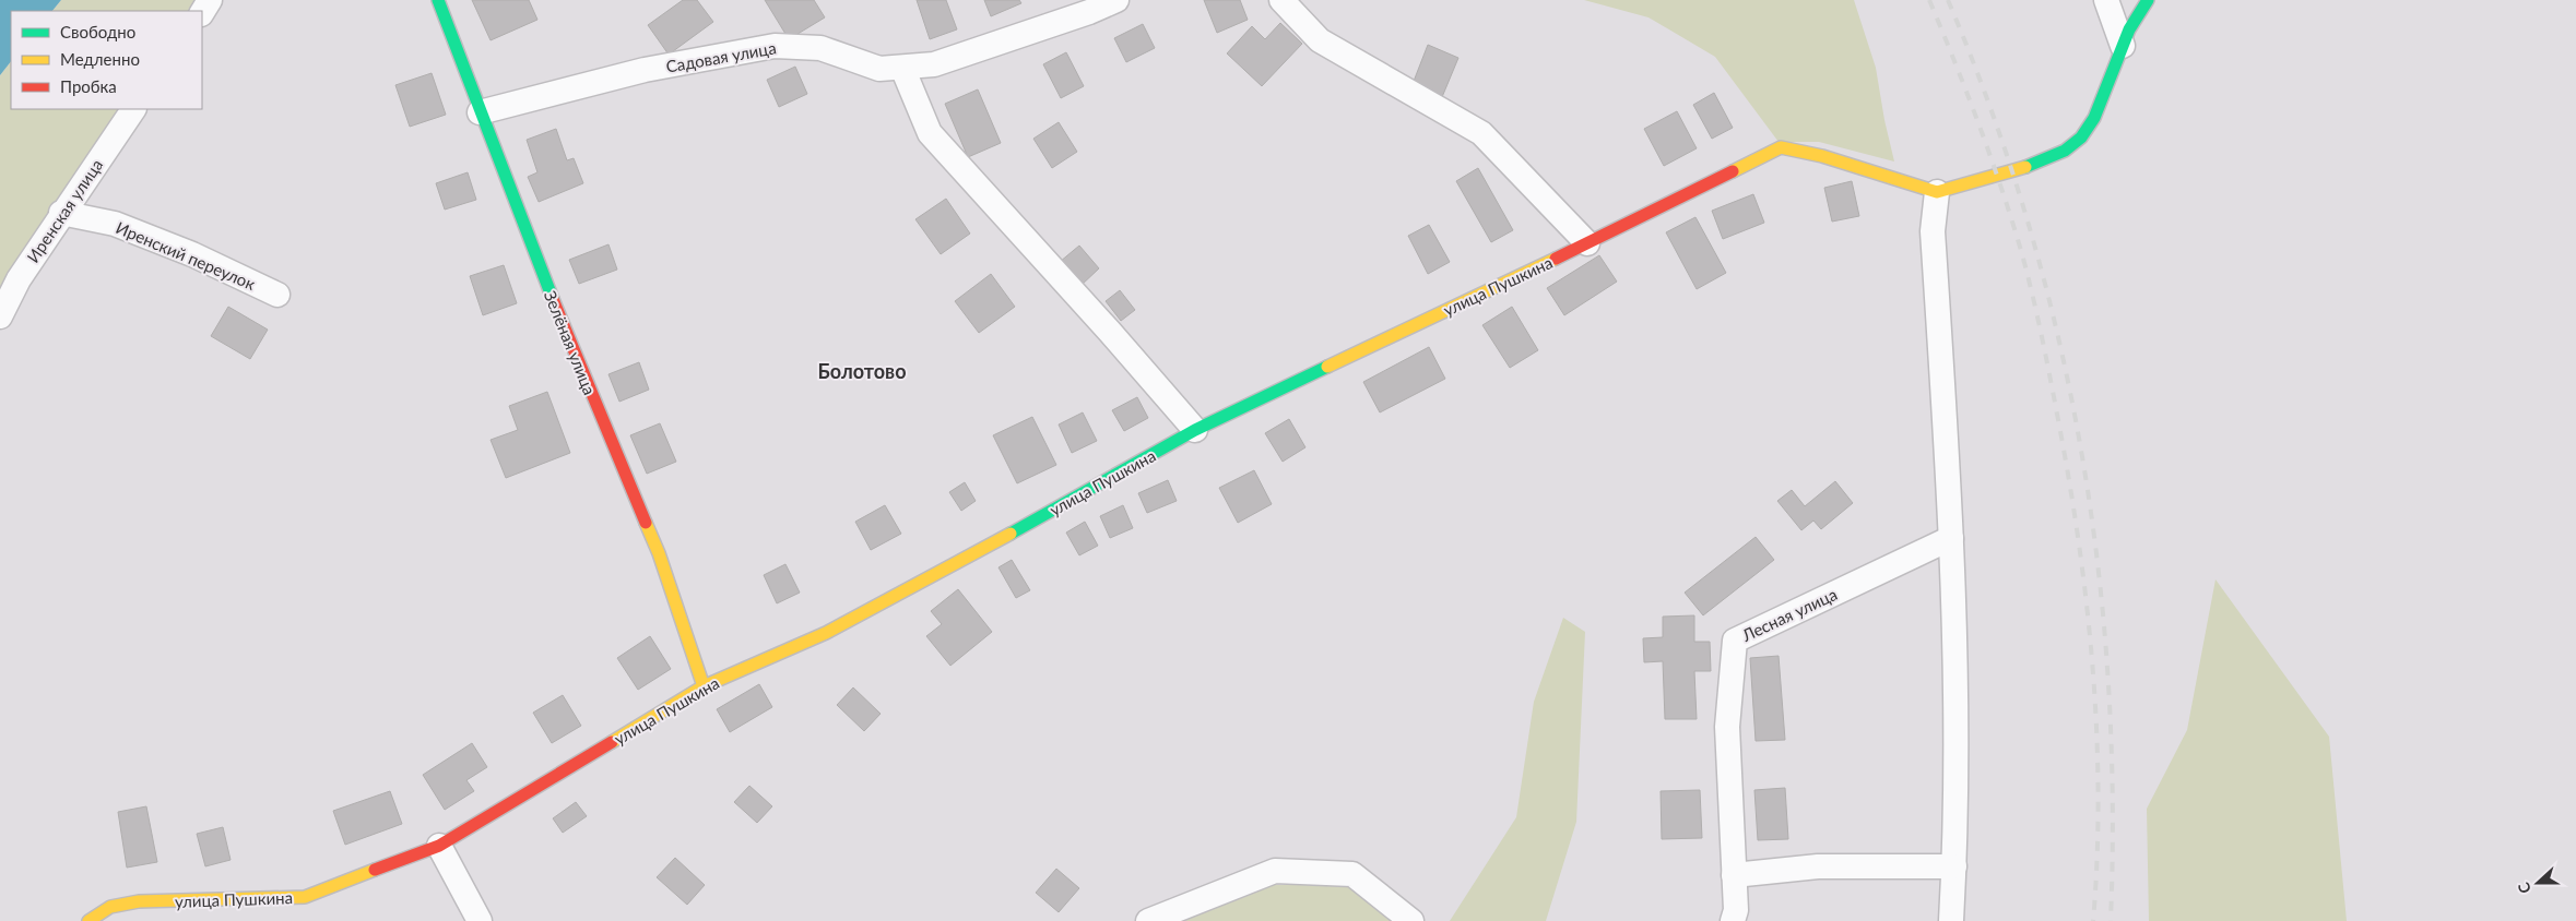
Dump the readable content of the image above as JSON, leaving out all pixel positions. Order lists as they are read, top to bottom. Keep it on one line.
{"streets":{"street":["Садовая улица","Иренская улица","Иренский переулок","улица Пушкина","Зелёная улица","Лесная улица"]},"crossings":[["Садовая улица","Зелёная улица"],["Иренская улица","Иренский переулок"],["улица Пушкина","Зелёная улица"]],"districts":["Болотово"],"legend":["Свободно","Медленно","Пробка"],"north":"left"}
